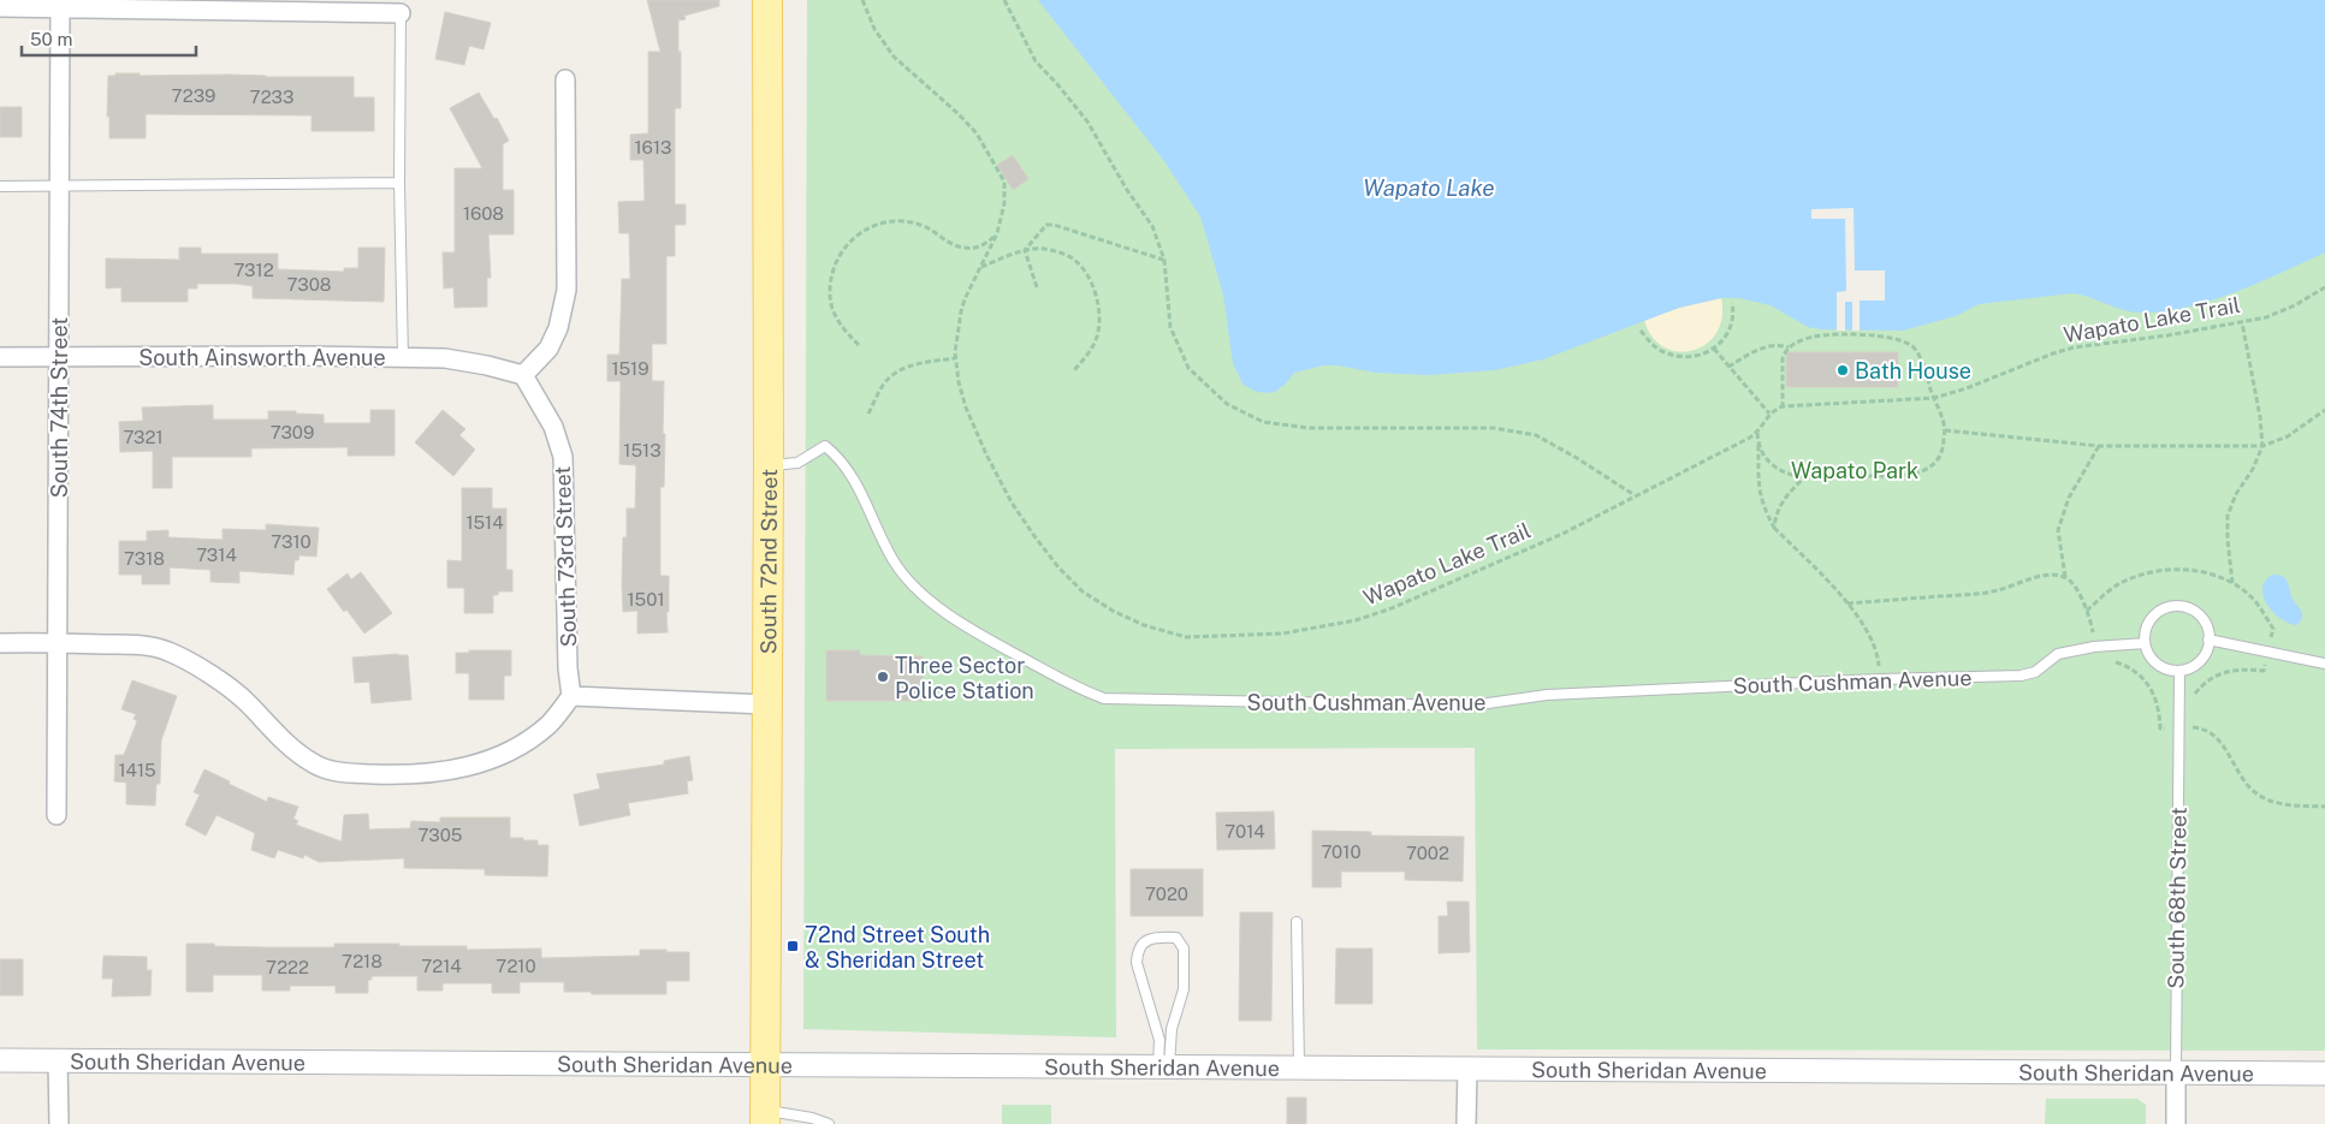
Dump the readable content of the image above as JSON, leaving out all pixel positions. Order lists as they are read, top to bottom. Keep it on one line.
{"streets":{"main road":["South 72nd Street"],"street":["South Ainsworth Avenue","South 74th Street","South 73rd Street","South 68th Street","South Sheridan Avenue"],"lane":["South Cushman Avenue"],"path":["Wapato Lake Trail"]},"crossings":[["South Ainsworth Avenue","South 74th Street"],["South Ainsworth Avenue","South 73rd Street"],["South 72nd Street","South Cushman Avenue"],["South 72nd Street","South Sheridan Avenue"],["South Cushman Avenue","South 68th Street"],["South 68th Street","South Sheridan Avenue"]],"water":["Wapato Lake"],"parks":["Wapato Park"],"places":{"other":["Bath House","Three Sector Police Station"],"transit":["72nd Street South & Sheridan Street"]},"house_numbers":["7239","7233","1613","1608","7312","7308","1519","7309","7321","1513","1514","7310","7314","7318","1501","1415","7014","7305","7010","7002","7020","7218","7214","7210","7222"],"scale_bar":"50 m"}
